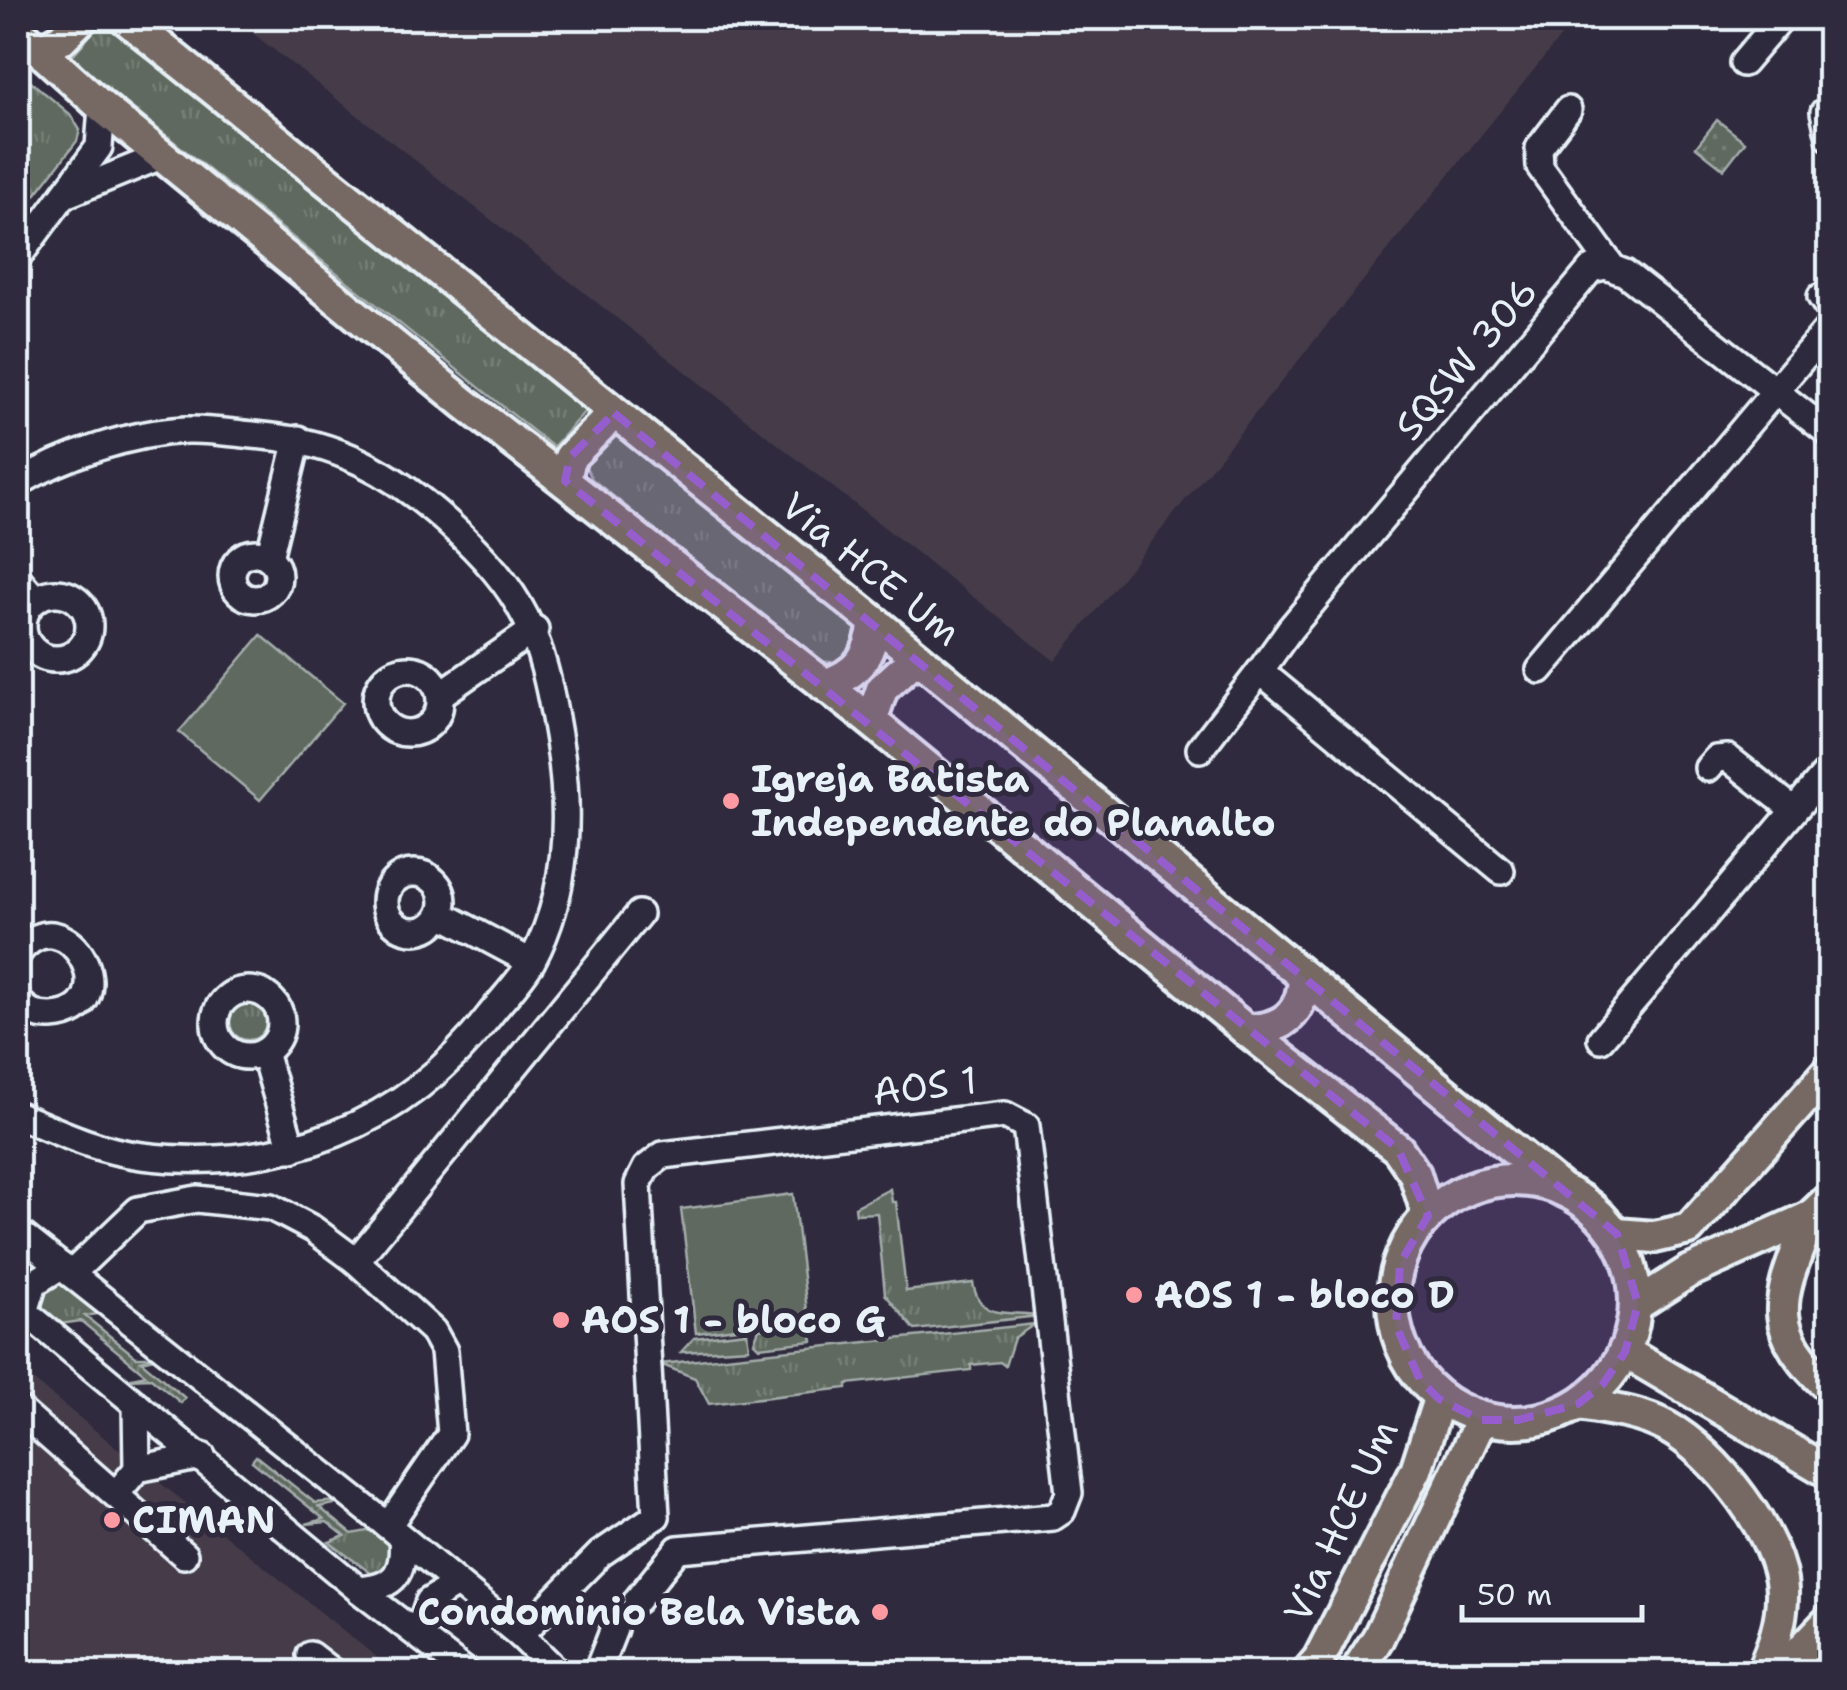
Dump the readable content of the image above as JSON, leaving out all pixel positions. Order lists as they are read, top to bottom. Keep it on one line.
{"streets":{"main road":["Via HCE Um"],"street":["SQSW 306","AOS 1"]},"places":["Igreja Batista Independente do Planalto","AOS 1 - bloco D","AOS 1 - bloco G","CIMAN","Condominio Bela Vista"],"scale_bar":"50 m"}
